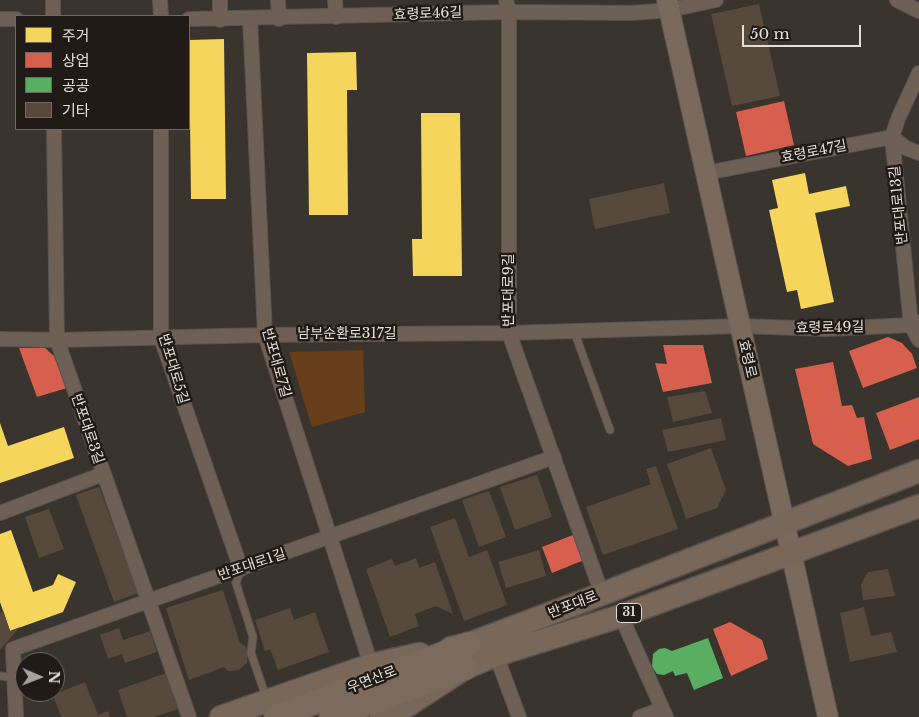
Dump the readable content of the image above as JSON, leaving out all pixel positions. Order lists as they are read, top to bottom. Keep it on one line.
{"streets":{"highway":["31","우면산로"],"main road":["효령로","반포대로"],"street":["효령로46길","효령로47길","반포대로13길","반포대로9길","효령로49길","남부순환로317길","반포대로7길","반포대로5길","반포대로3길","반포대로1길"]},"crossings":[["효령로46길","반포대로9길"],["효령로46길","효령로"],["효령로46길","반포대로7길"],["효령로47길","반포대로13길"],["효령로47길","효령로"],["반포대로13길","효령로49길"],["반포대로9길","남부순환로317길"],["반포대로9길","반포대로1길"],["반포대로9길","반포대로"],["효령로49길","남부순환로317길"],["효령로49길","효령로"],["남부순환로317길","효령로"],["남부순환로317길","반포대로7길"],["남부순환로317길","반포대로5길"],["남부순환로317길","반포대로3길"],["효령로","반포대로"],["반포대로7길","반포대로1길"],["반포대로7길","반포대로"],["반포대로5길","반포대로1길"],["반포대로3길","반포대로1길"],["반포대로","우면산로"]],"legend":["주거","상업","공공","기타"],"scale_bar":"50 m","north":"right"}
